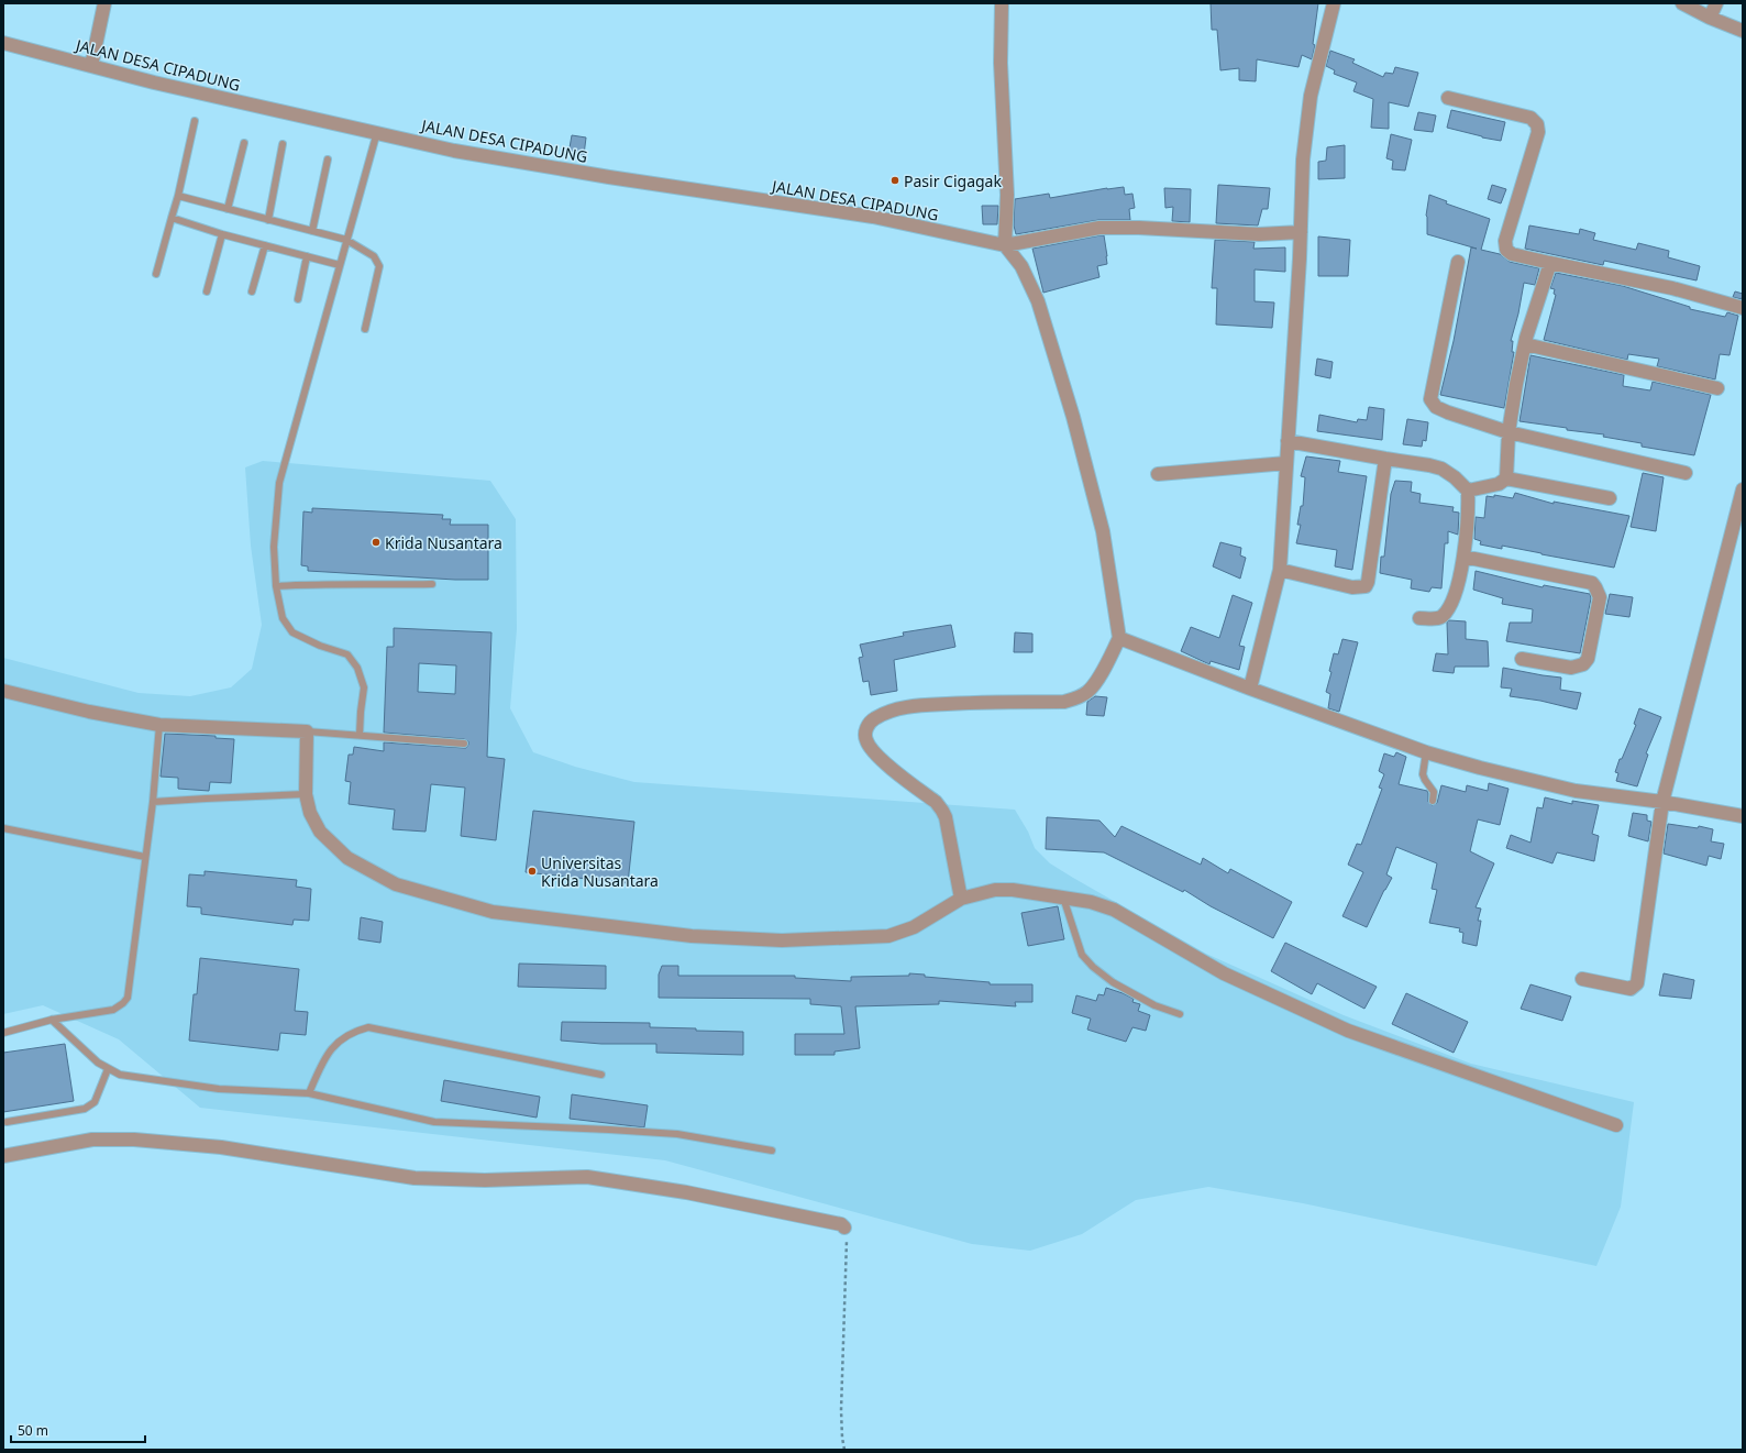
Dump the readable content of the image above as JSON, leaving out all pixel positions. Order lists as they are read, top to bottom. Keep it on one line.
{"streets":{"street":["JALAN DESA CIPADUNG"]},"places":["Pasir Cigagak","Krida Nusantara","Universitas Krida Nusantara"],"scale_bar":"50 m"}
